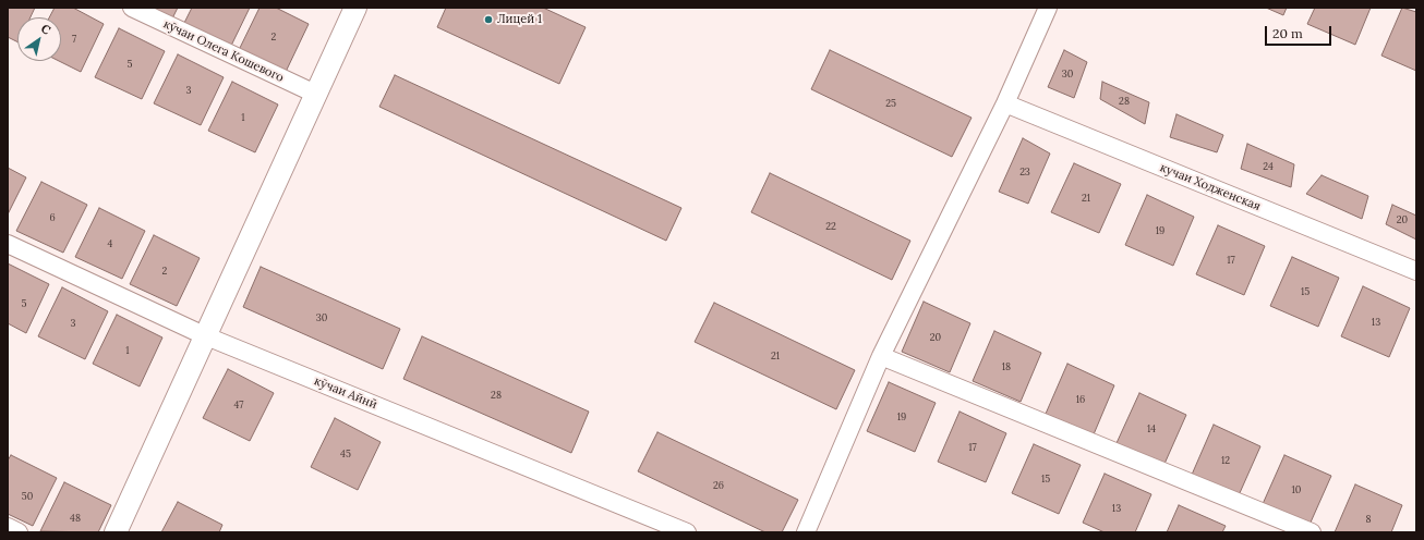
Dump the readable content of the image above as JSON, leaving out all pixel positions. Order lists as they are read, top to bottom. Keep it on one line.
{"streets":{"street":["кӯчаи Олега Кошевого","кучаи Ходженская","кӯчаи Айнӣ"]},"places":["Лицей 1"],"house_numbers":["2","7","5","30","3","28","25","1","24","23","21","6","20","22","19","4","17","2","15","5","30","13","3","20","1","21","18","28","16","47","19","14","17","45","12","15","26","10","50","13","48","8"],"scale_bar":"20 m","north":"top right"}
